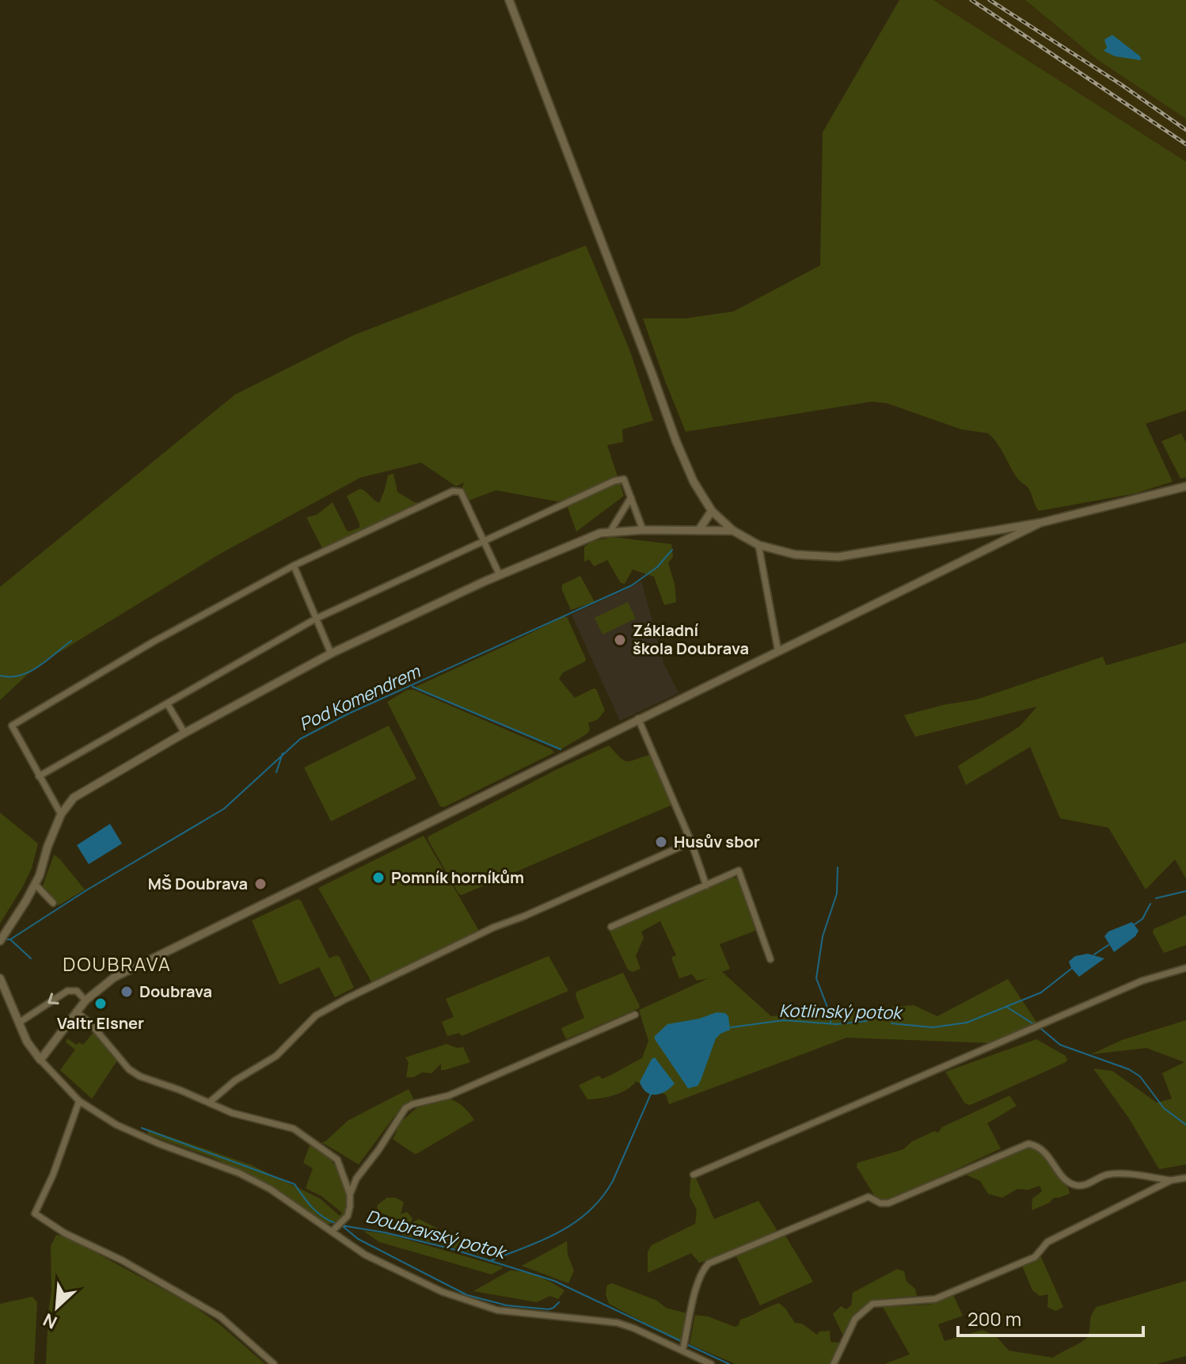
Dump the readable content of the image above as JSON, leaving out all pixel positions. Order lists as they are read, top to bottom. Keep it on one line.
{"districts":["DOUBRAVA"],"water":["Pod Komendrem","Kotlinský potok","Doubravský potok"],"places":["Základní škola Doubrava","Husův sbor","Pomník horníkům","MŠ Doubrava","Doubrava","Valtr Elsner"],"scale_bar":"200 m","north":"bottom left"}
